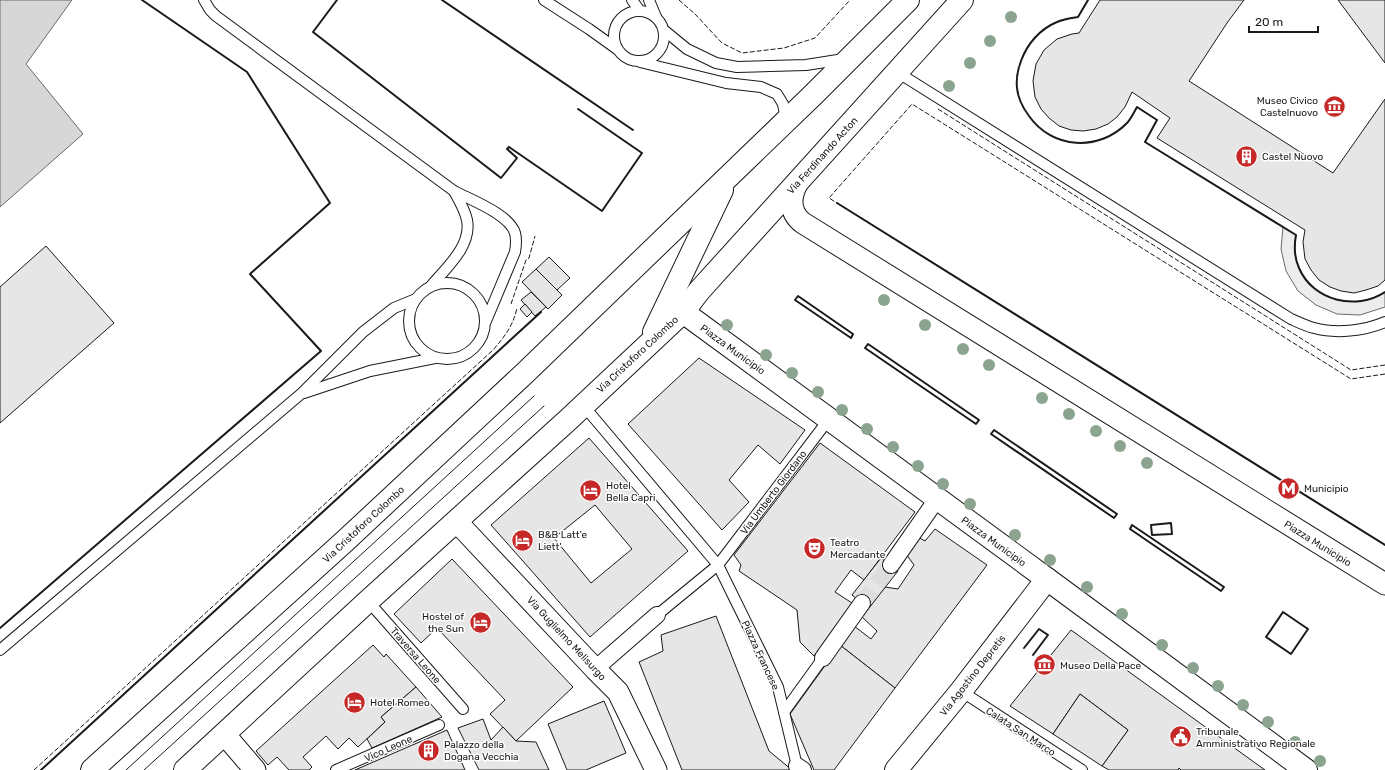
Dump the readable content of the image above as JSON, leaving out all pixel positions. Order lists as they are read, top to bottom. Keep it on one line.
{"streets":{"main road":["Via Ferdinando Acton","Piazza Municipio","Via Cristoforo Colombo","Via Agostino Depretis"],"street":["Via Guglielmo Melisurgo"],"lane":["Via Umberto Giordano","Traversa Leone","Piazza Francese","Calata San Marco","Vico Leone"]},"crossings":[["Via Ferdinando Acton","Piazza Municipio"],["Via Ferdinando Acton","Via Cristoforo Colombo"],["Piazza Municipio","Via Cristoforo Colombo"],["Piazza Municipio","Via Umberto Giordano"],["Piazza Municipio","Via Agostino Depretis"],["Via Cristoforo Colombo","Via Guglielmo Melisurgo"],["Via Cristoforo Colombo","Traversa Leone"],["Via Cristoforo Colombo","Piazza Francese"],["Via Umberto Giordano","Piazza Francese"],["Via Agostino Depretis","Calata San Marco"]],"places":{"museum":["Museo Civico Castelnuovo","Museo Della Pace"],"building":["Castel Nuovo","Palazzo della Dogana Vecchia"],"metro station":["Municipio"],"hotel":["Hotel Bella Capri","B&B Latt'e Liett'","Hostel of the Sun","Hotel Romeo"],"theatre":["Teatro Mercadante"],"public building":["Tribunale Amministrativo Regionale"]},"scale_bar":"20 m"}
